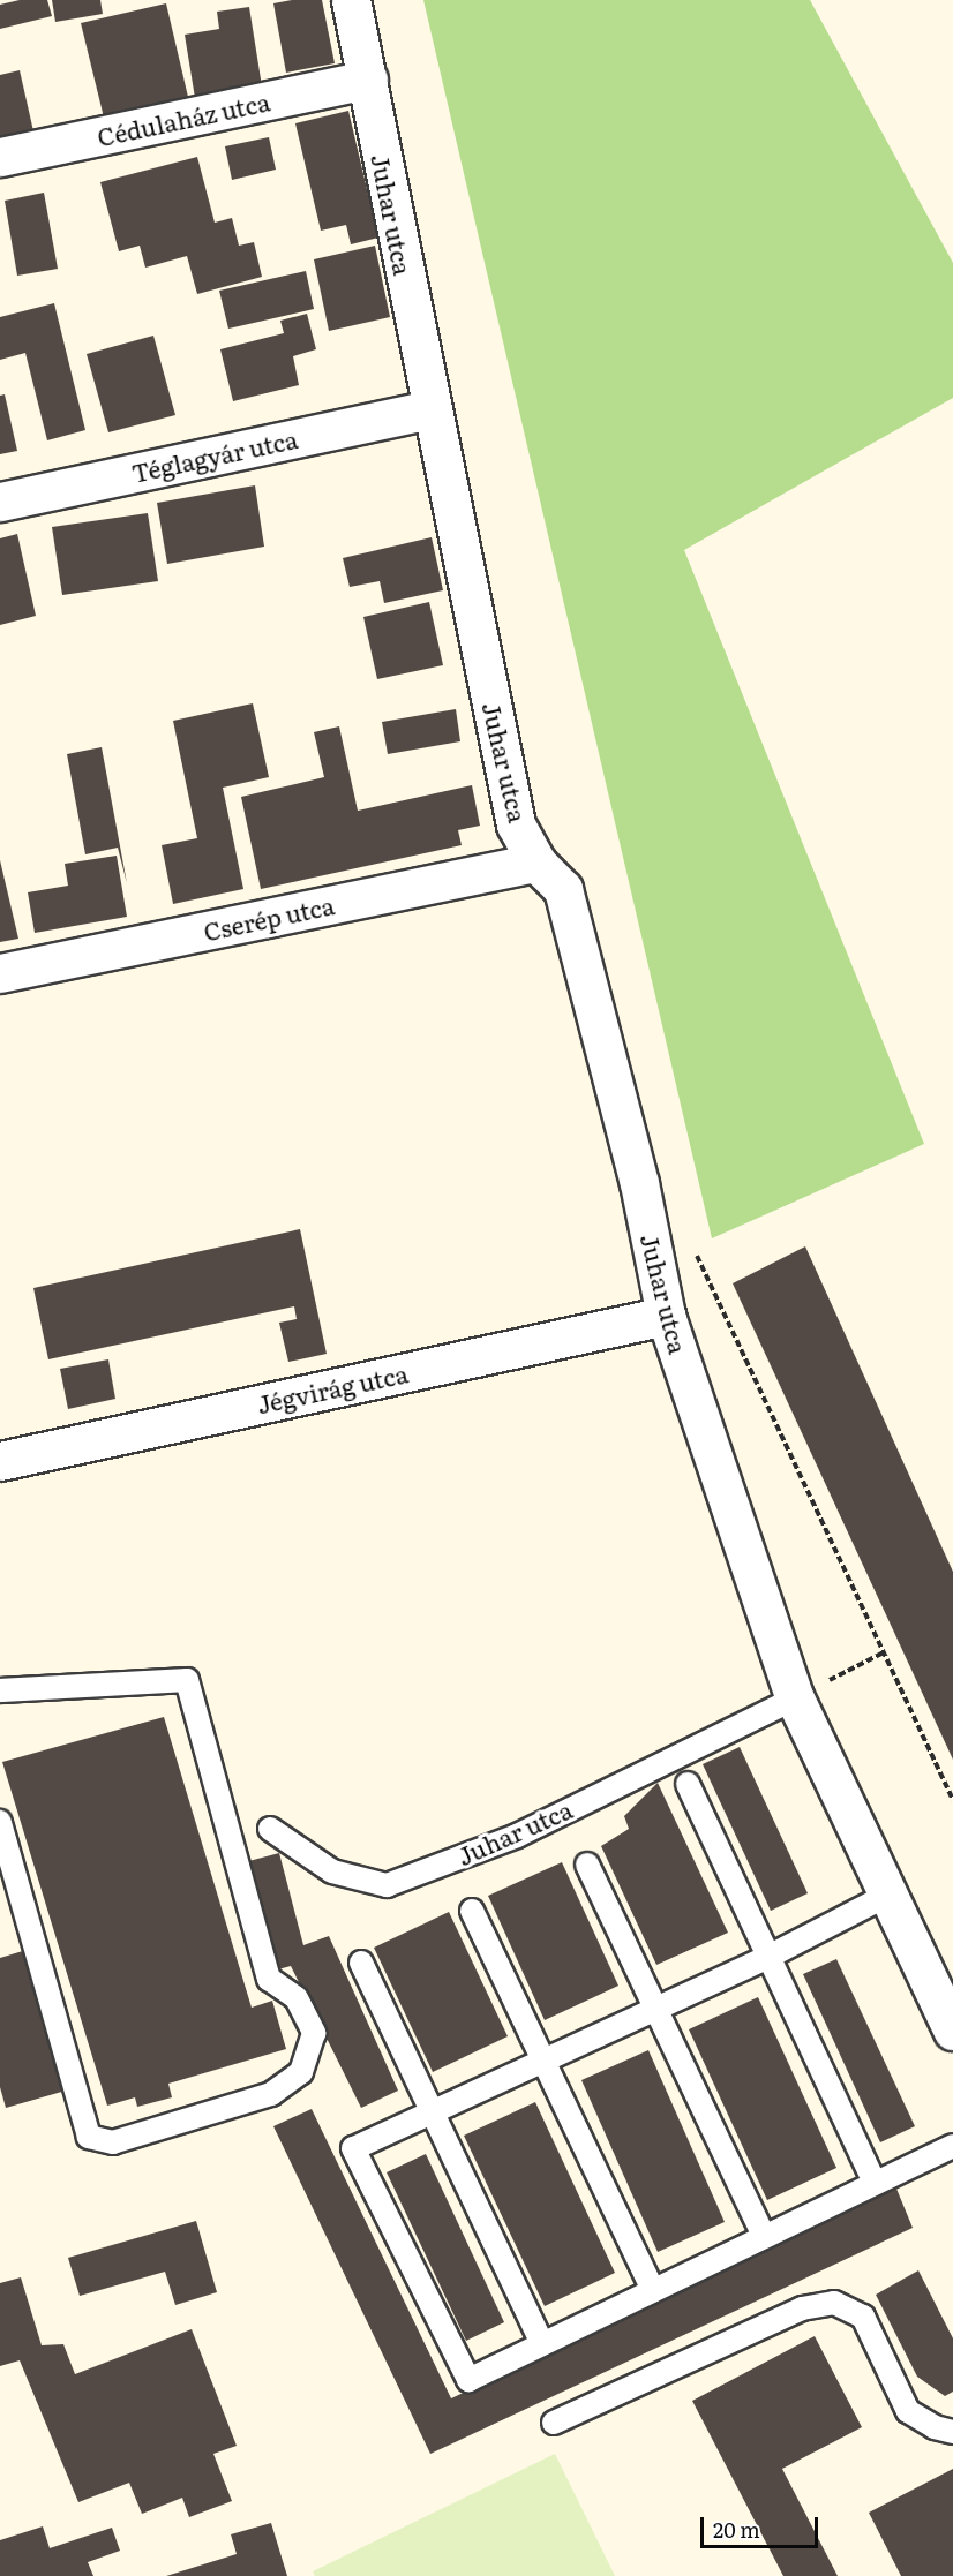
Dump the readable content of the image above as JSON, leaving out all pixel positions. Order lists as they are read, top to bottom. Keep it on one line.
{"streets":{"street":["Cédulaház utca","Juhar utca","Téglagyár utca","Cserép utca","Jégvirág utca"]},"crossings":[["Cédulaház utca","Juhar utca"],["Juhar utca","Téglagyár utca"],["Juhar utca","Cserép utca"],["Juhar utca","Jégvirág utca"]],"scale_bar":"20 m"}
